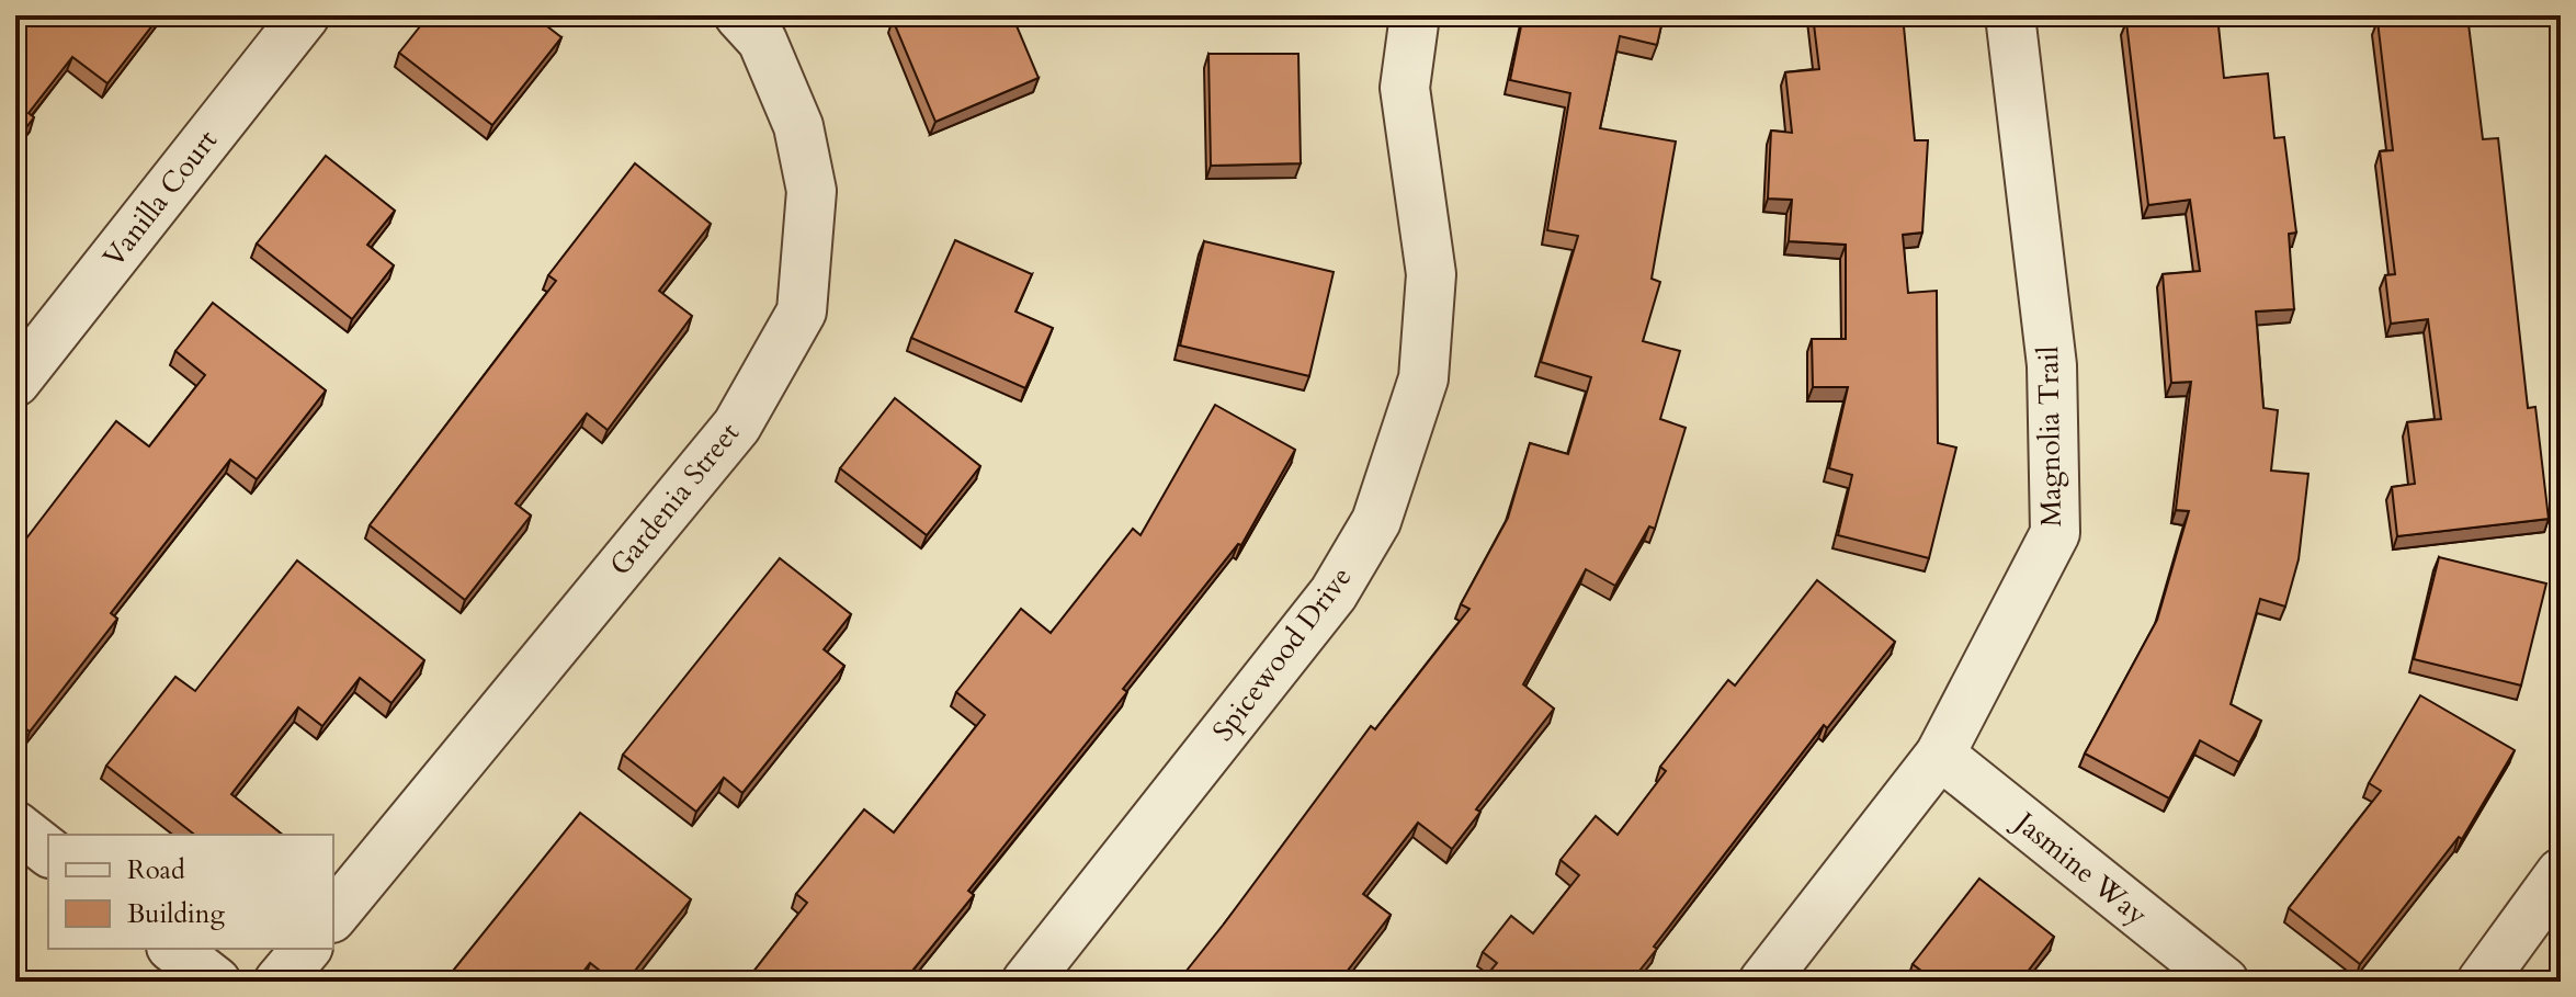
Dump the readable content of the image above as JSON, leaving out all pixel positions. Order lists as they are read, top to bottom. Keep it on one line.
{"streets":{"street":["Vanilla Court","Magnolia Trail","Gardenia Street","Spicewood Drive","Jasmine Way"]},"crossings":[["Magnolia Trail","Jasmine Way"]],"legend":["Road","Building"]}
